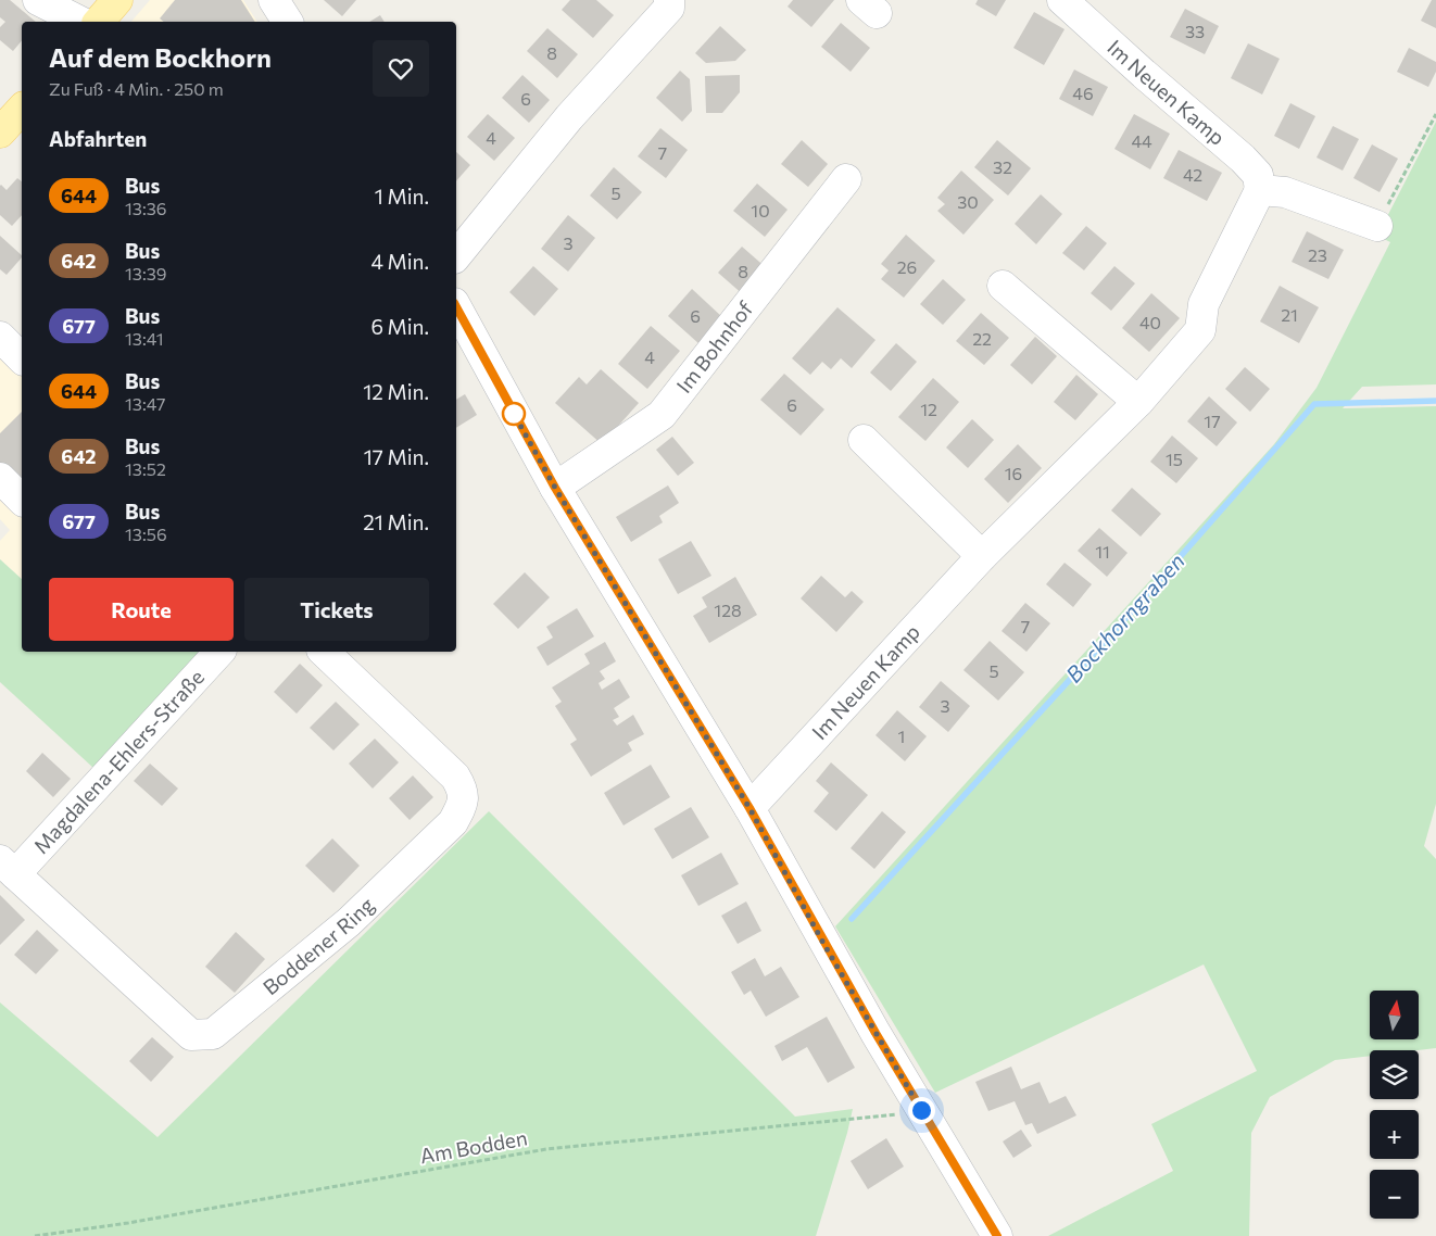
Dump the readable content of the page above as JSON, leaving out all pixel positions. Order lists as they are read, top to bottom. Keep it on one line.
{"streets":{"street":["Im Neuen Kamp","Im Bohnhof","Magdalena-Ehlers-Straße","Boddener Ring"],"path":["Am Bodden"]},"crossings":[["Magdalena-Ehlers-Straße","Boddener Ring"]],"water":["Bockhorngraben"],"lines":["bus line 644"],"house_numbers":["33","8","46","6","4","44","7","32","42","5","30","10","3","23","26","8","21","6","40","22","4","6","12","17","15","16","11","128","7","5","3","1"],"north":"top","page":{"heading":[["Auf dem Bockhorn","Zu Fuß · 4 Min. · 250 m"],"Abfahrten"],"list":[{"mark":"644","name":"Bus","note":"13:36","value":"1 Min."},{"mark":"642","name":"Bus","note":"13:39","value":"4 Min."},{"mark":"677","name":"Bus","note":"13:41","value":"6 Min."},{"mark":"644","name":"Bus","note":"13:47","value":"12 Min."},{"mark":"642","name":"Bus","note":"13:52","value":"17 Min."},{"mark":"677","name":"Bus","note":"13:56","value":"21 Min."}],"buttons":["Route","Tickets"],"map_buttons":["+","−"]}}
